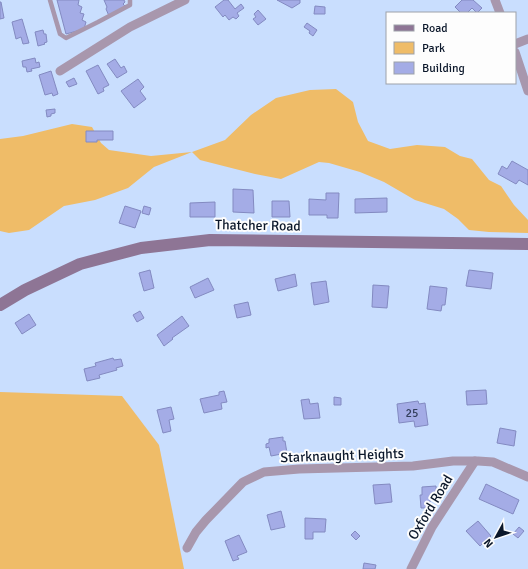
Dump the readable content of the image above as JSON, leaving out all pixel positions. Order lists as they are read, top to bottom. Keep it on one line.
{"streets":{"main road":["Thatcher Road"],"street":["Starknaught Heights","Oxford Road"]},"crossings":[["Starknaught Heights","Oxford Road"]],"house_numbers":["25"],"legend":["Road","Park","Building"],"north":"bottom left"}
